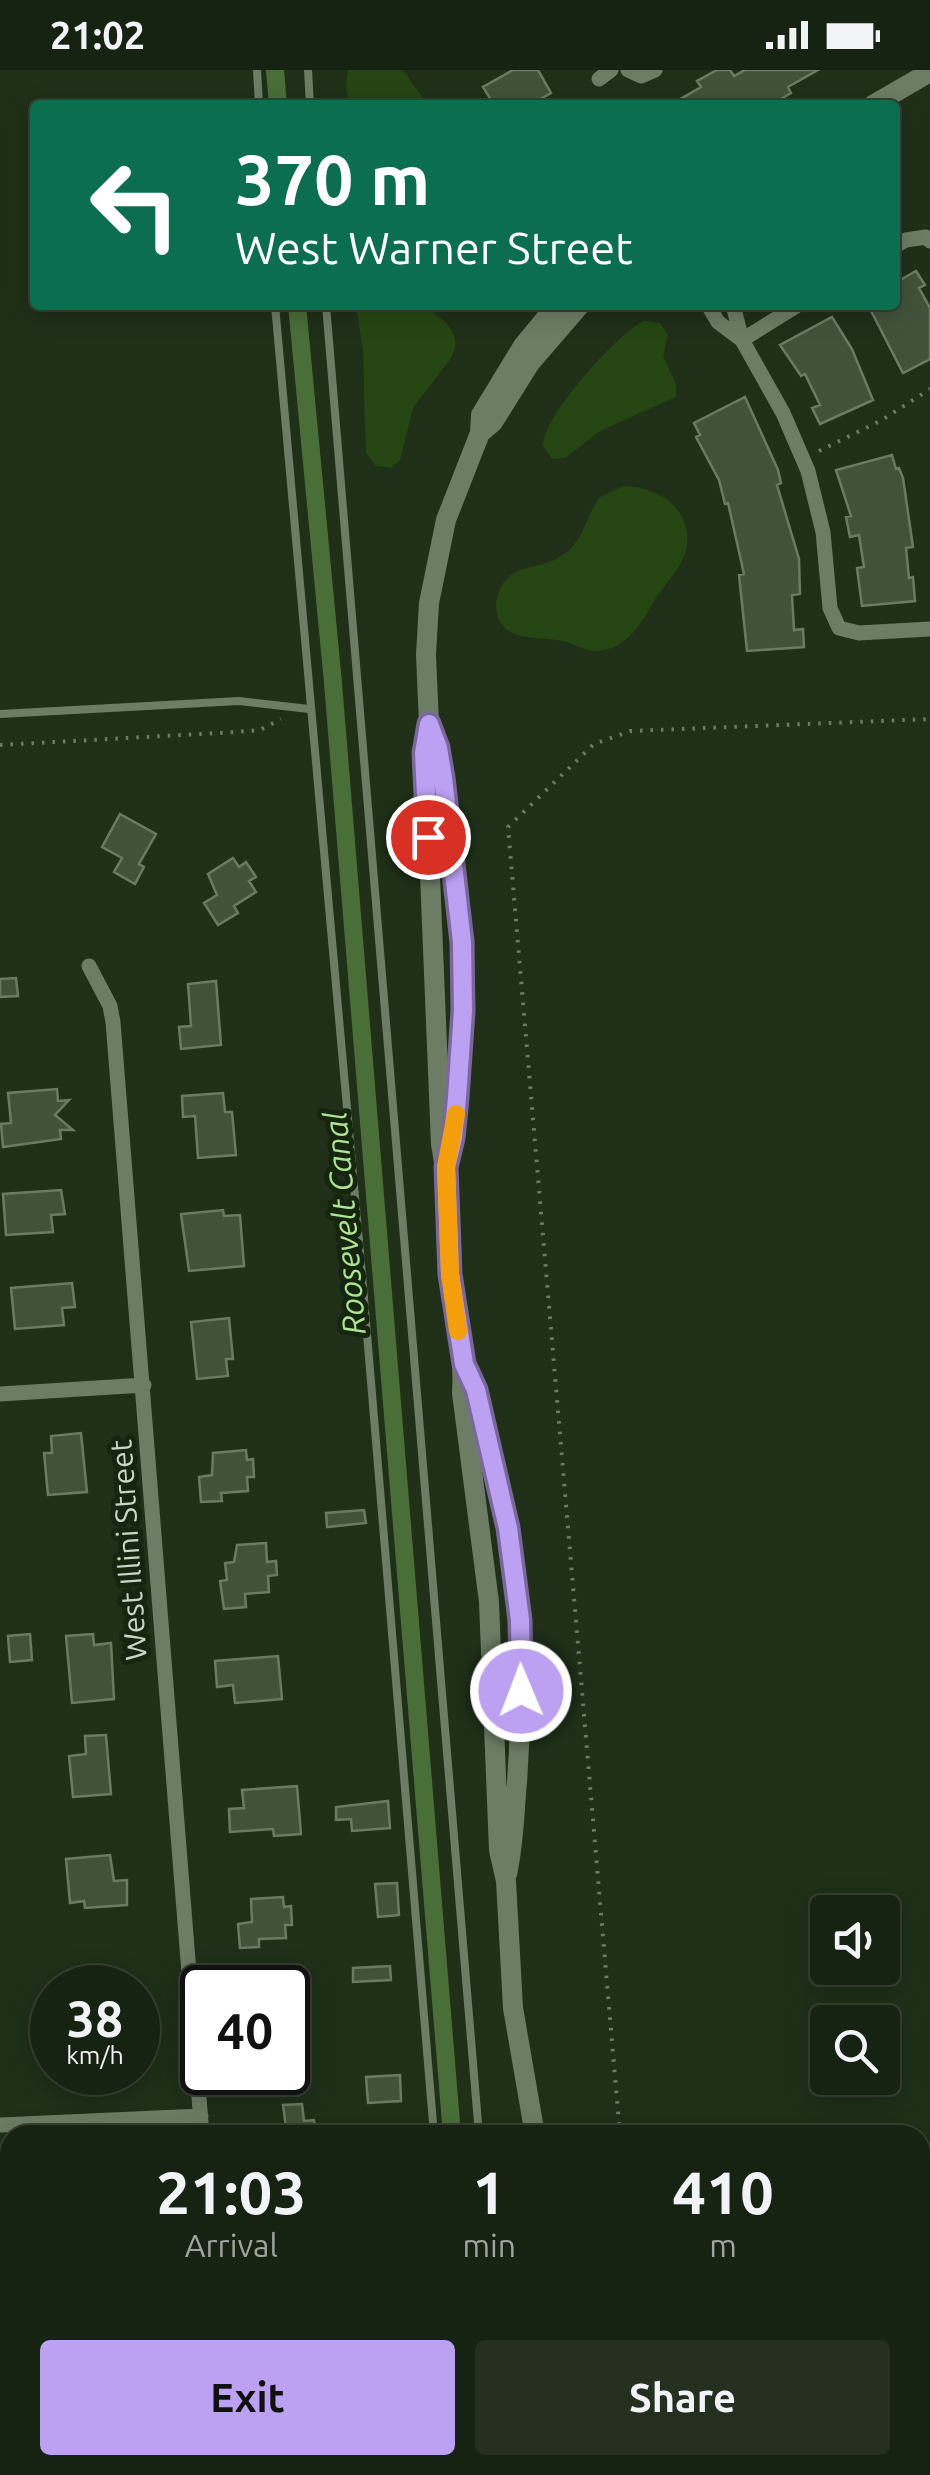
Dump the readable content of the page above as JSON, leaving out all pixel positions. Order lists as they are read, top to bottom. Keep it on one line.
{"streets":{"street":["West Illini Street"]},"water":["Roosevelt Canal"],"page":{"status":"21:02","turn":["370 m","West Warner Street"],"speed":"38 km/h","limit":"40","eta":["21:03","Arrival","1","min","410","m"],"buttons":["Exit","Share"]}}
